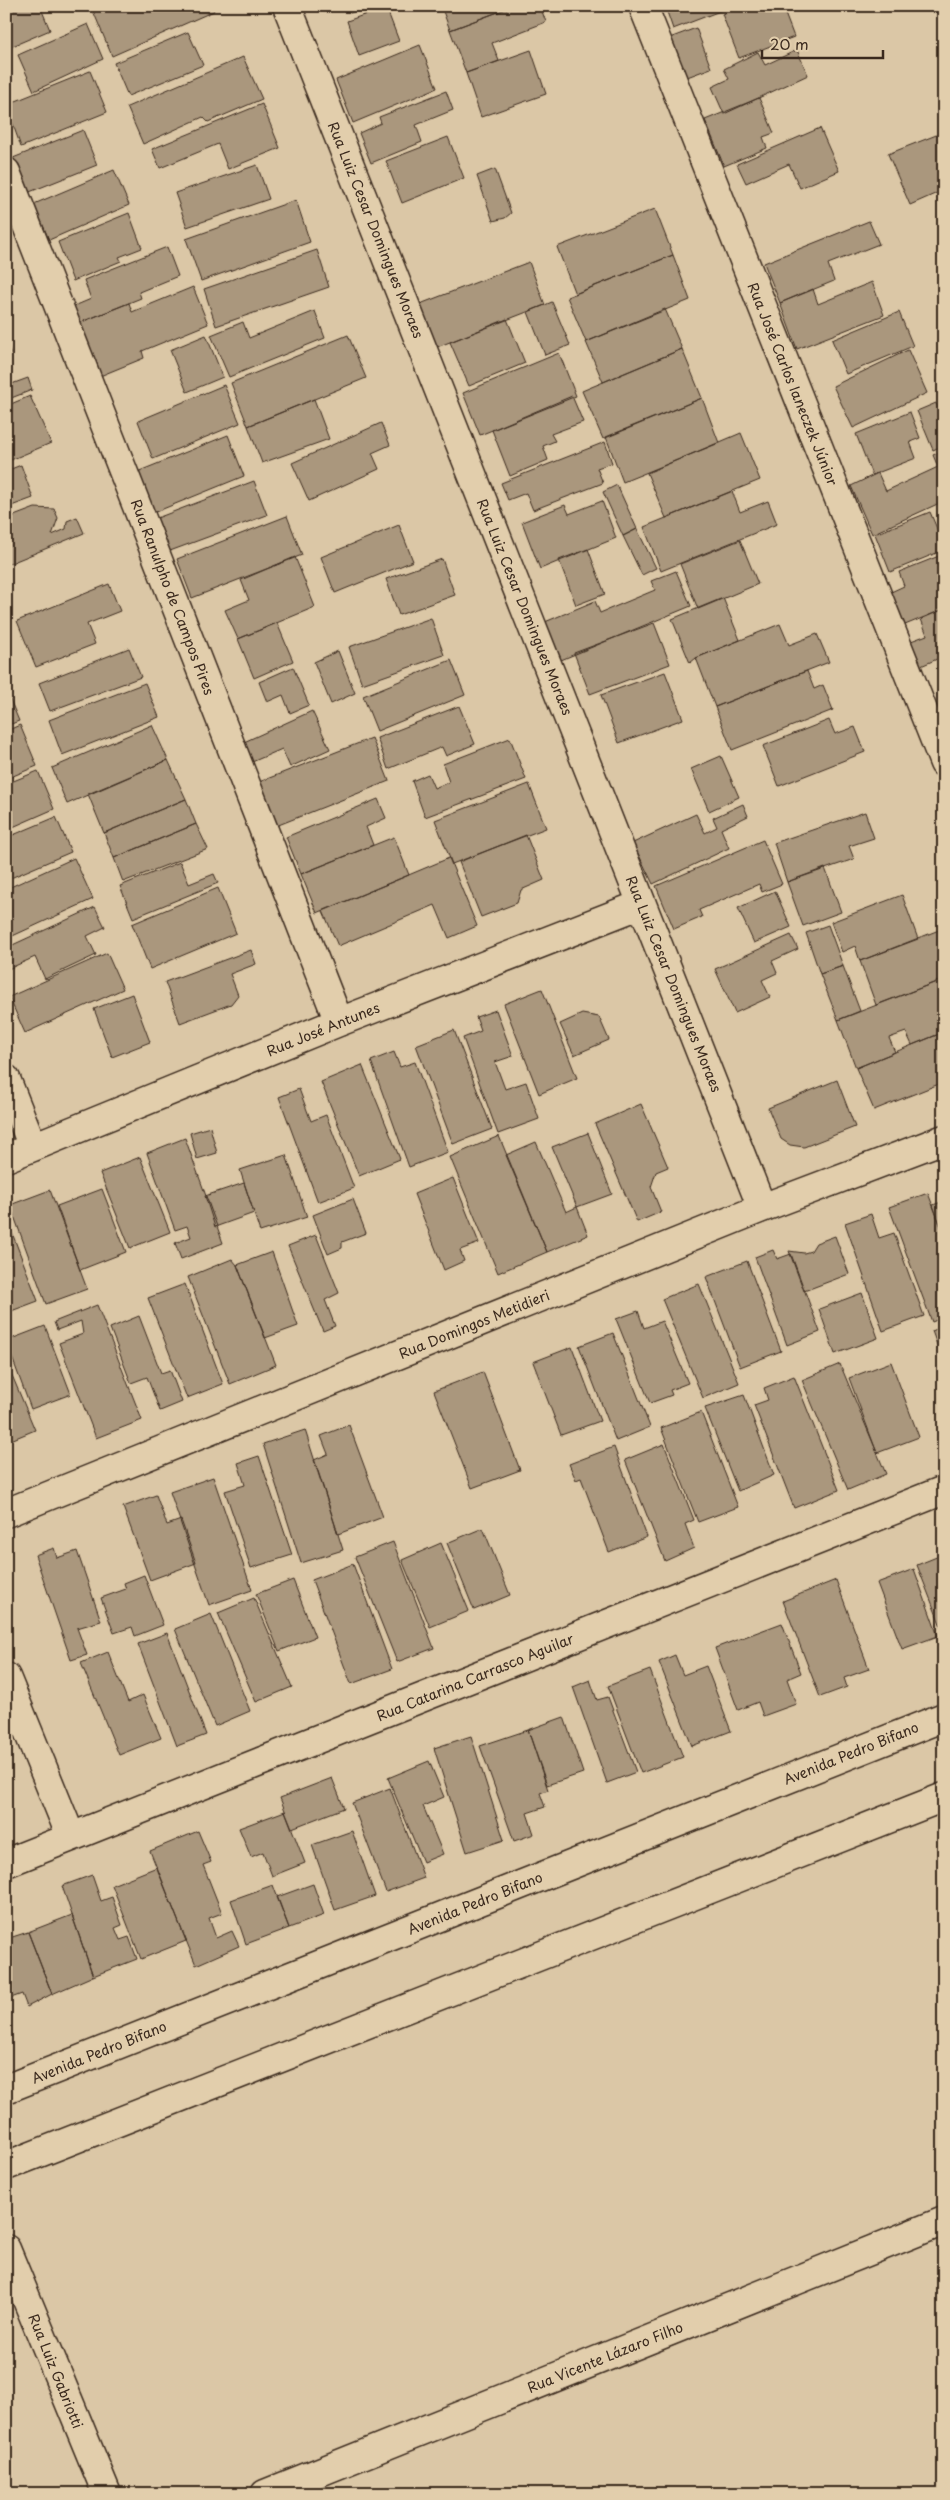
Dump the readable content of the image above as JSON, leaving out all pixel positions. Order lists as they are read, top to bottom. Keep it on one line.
{"streets":{"street":["Rua Luiz Cesar Domingues Moraes","Rua José Carlos Ianeczek Júnior","Rua Ranulpho de Campos Pires","Rua José Antunes","Rua Domingos Metidieri","Rua Catarina Carrasco Aguilar","Avenida Pedro Bifano","Rua Vicente Lázaro Filho","Rua Luiz Gabriotti"]},"crossings":[["Rua Luiz Cesar Domingues Moraes","Rua José Antunes"],["Rua Luiz Cesar Domingues Moraes","Rua Domingos Metidieri"],["Rua Ranulpho de Campos Pires","Rua José Antunes"]],"scale_bar":"20 m"}
